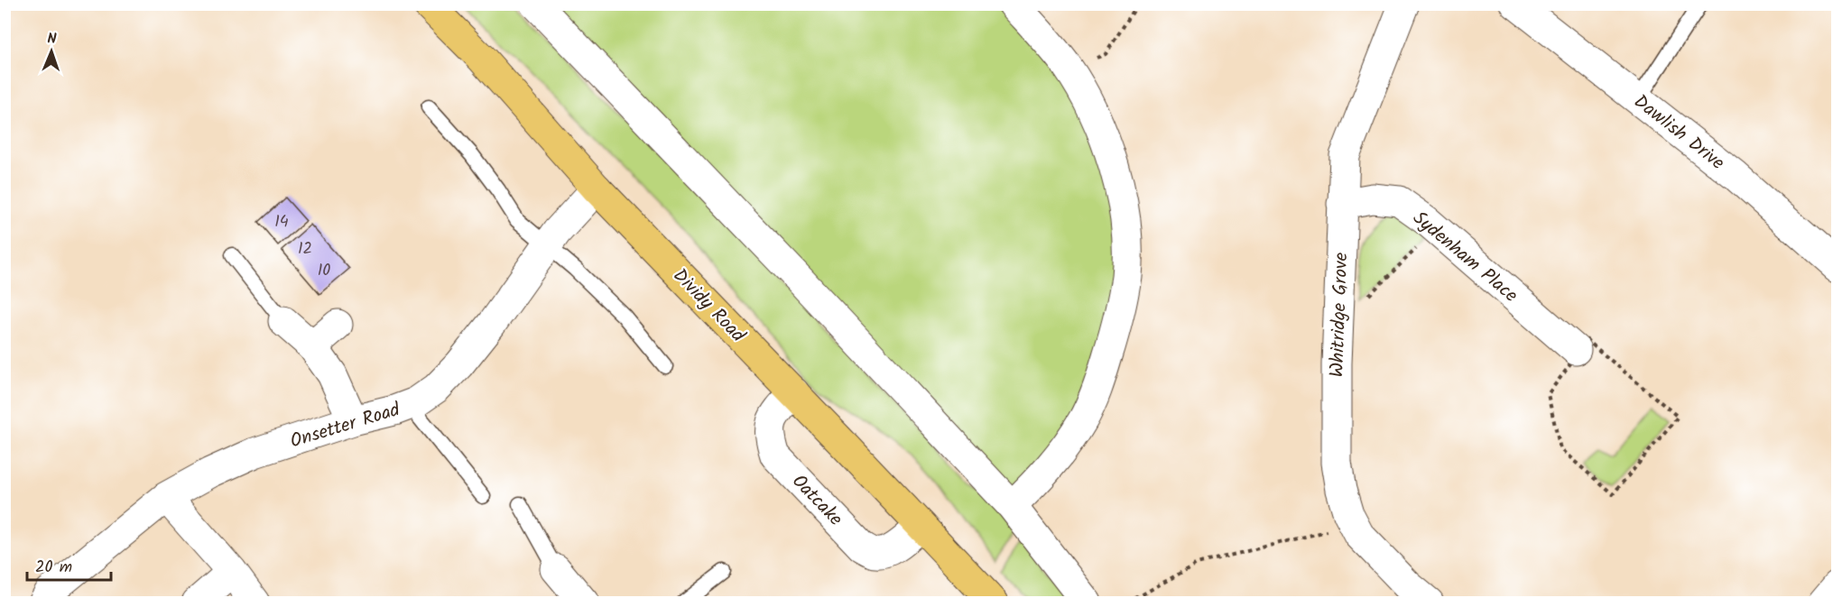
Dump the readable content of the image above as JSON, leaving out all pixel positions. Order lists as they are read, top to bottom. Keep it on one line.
{"streets":{"main road":["Dividy Road"],"street":["Dawlish Drive","Sydenham Place","Whitridge Grove","Onsetter Road","Oatcake"]},"crossings":[["Sydenham Place","Whitridge Grove"],["Dividy Road","Onsetter Road"],["Dividy Road","Oatcake"]],"house_numbers":["14","12","10"],"scale_bar":"20 m","north":"top"}
